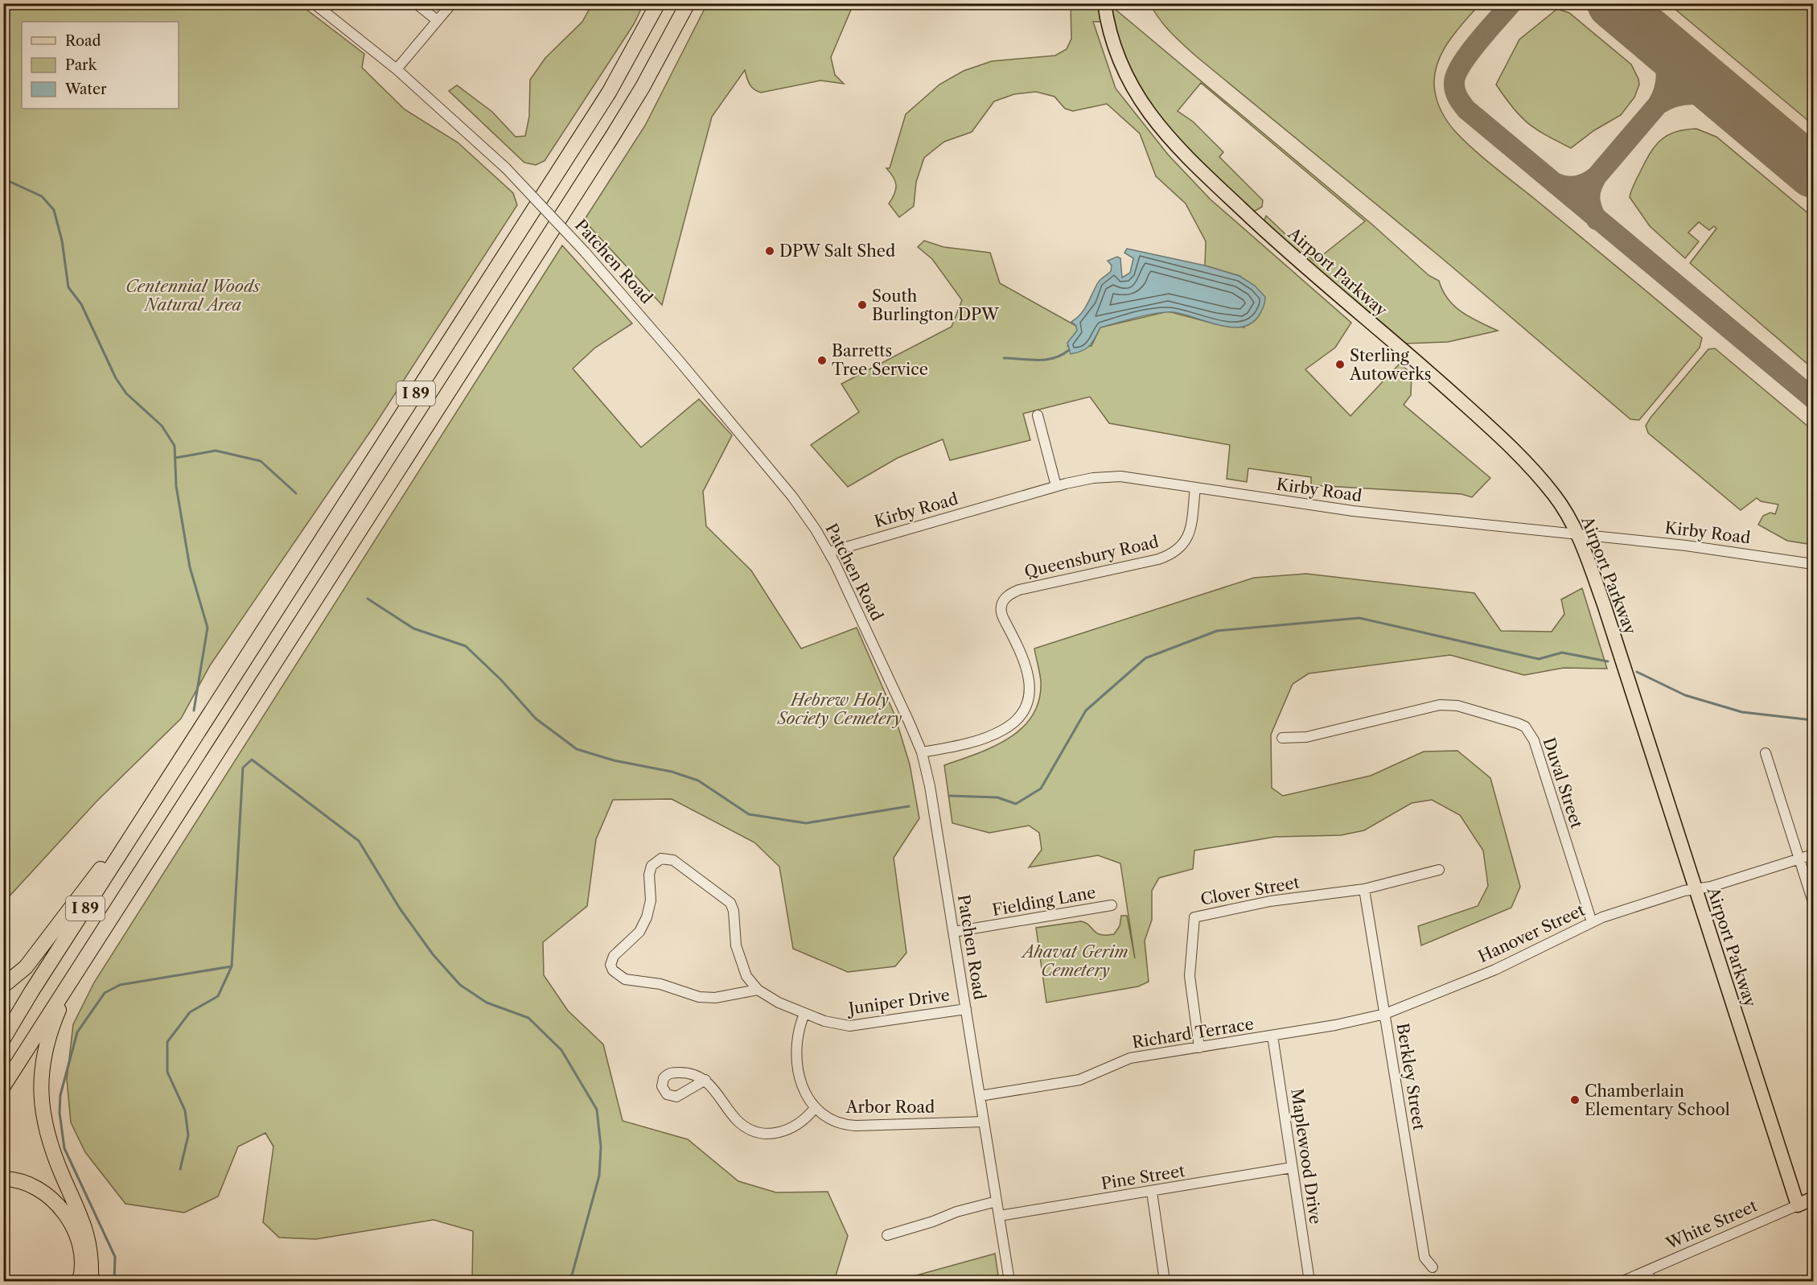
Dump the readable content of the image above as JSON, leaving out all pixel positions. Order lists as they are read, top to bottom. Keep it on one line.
{"streets":{"highway":["I 89"],"main road":["Airport Parkway","White Street"],"street":["Patchen Road","Kirby Road","Queensbury Road","Duval Street","Clover Street","Fielding Lane","Hanover Street","Juniper Drive","Richard Terrace","Berkley Street","Arbor Road","Maplewood Drive","Pine Street"]},"crossings":[["Patchen Road","Kirby Road"],["Patchen Road","Queensbury Road"],["Patchen Road","Fielding Lane"],["Patchen Road","Juniper Drive"],["Patchen Road","Richard Terrace"],["Patchen Road","Arbor Road"],["Patchen Road","Pine Street"],["Airport Parkway","Kirby Road"],["Airport Parkway","Hanover Street"],["Airport Parkway","White Street"],["Kirby Road","Queensbury Road"],["Duval Street","Hanover Street"],["Clover Street","Richard Terrace"],["Clover Street","Berkley Street"],["Hanover Street","Richard Terrace"],["Hanover Street","Berkley Street"],["Richard Terrace","Berkley Street"],["Richard Terrace","Maplewood Drive"],["Maplewood Drive","Pine Street"]],"parks":["Centennial Woods Natural Area","Hebrew Holy Society Cemetery","Ahavat Gerim Cemetery"],"places":["DPW Salt Shed","South Burlington DPW","Barretts Tree Service","Sterling Autowerks","Chamberlain Elementary School"],"legend":["Road","Park","Water"]}
